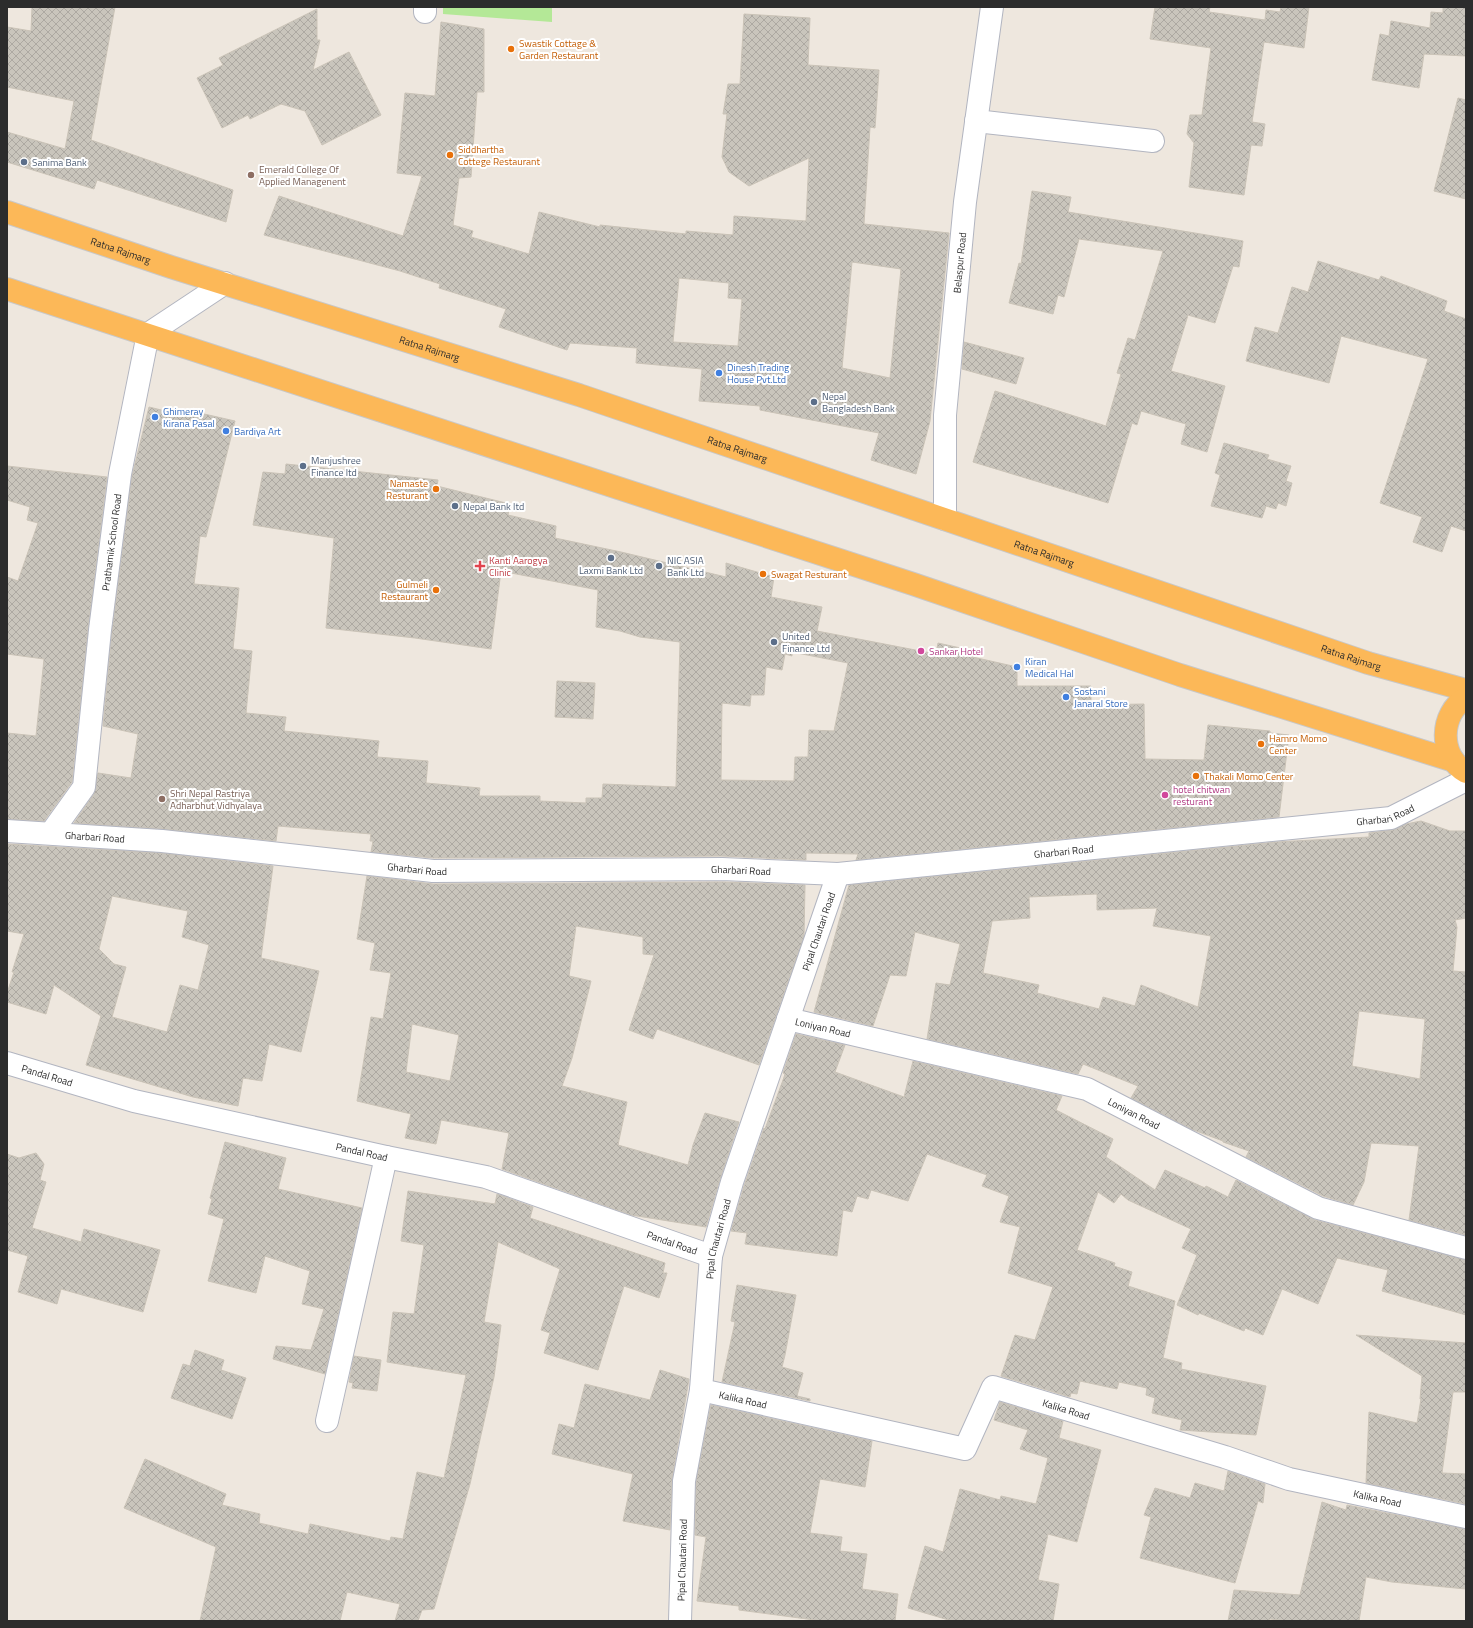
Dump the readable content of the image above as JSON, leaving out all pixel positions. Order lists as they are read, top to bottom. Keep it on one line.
{"streets":{"highway":["Ratna Rajmarg"],"street":["Belaspur Road","Prathamik School Road","Gharbari Road","Pipal Chautari Road","Loniyan Road","Pandal Road","Kalika Road"]},"crossings":[["Ratna Rajmarg","Belaspur Road"],["Prathamik School Road","Gharbari Road"],["Gharbari Road","Pipal Chautari Road"],["Pipal Chautari Road","Loniyan Road"],["Pipal Chautari Road","Pandal Road"],["Pipal Chautari Road","Kalika Road"]],"places":{"other":["Swastik Cottage & Garden Restaurant","Siddhartha Cottege Restaurant","Sanima Bank","Emerald College Of Applied Managenent","Dinesh Trading House Pvt.Ltd","Nepal Bangladesh Bank","Ghimeray Kirana Pasal","Bardiya Art","Manjushree Finance ltd","Namaste Resturant","Nepal Bank ltd","Laxmi Bank Ltd","NIC ASIA Bank Ltd","Swagat Resturant","Gulmeli Restaurant","United Finance Ltd","Sankar Hotel","Kiran Medical Hal","Sostani Janaral Store","Hamro Momo Center","Thakali Momo Center","hotel chitwan resturant","Shri Nepal Rastriya Adharbhut Vidhyalaya"],"health":["Kanti Aarogya Clinic"]}}
